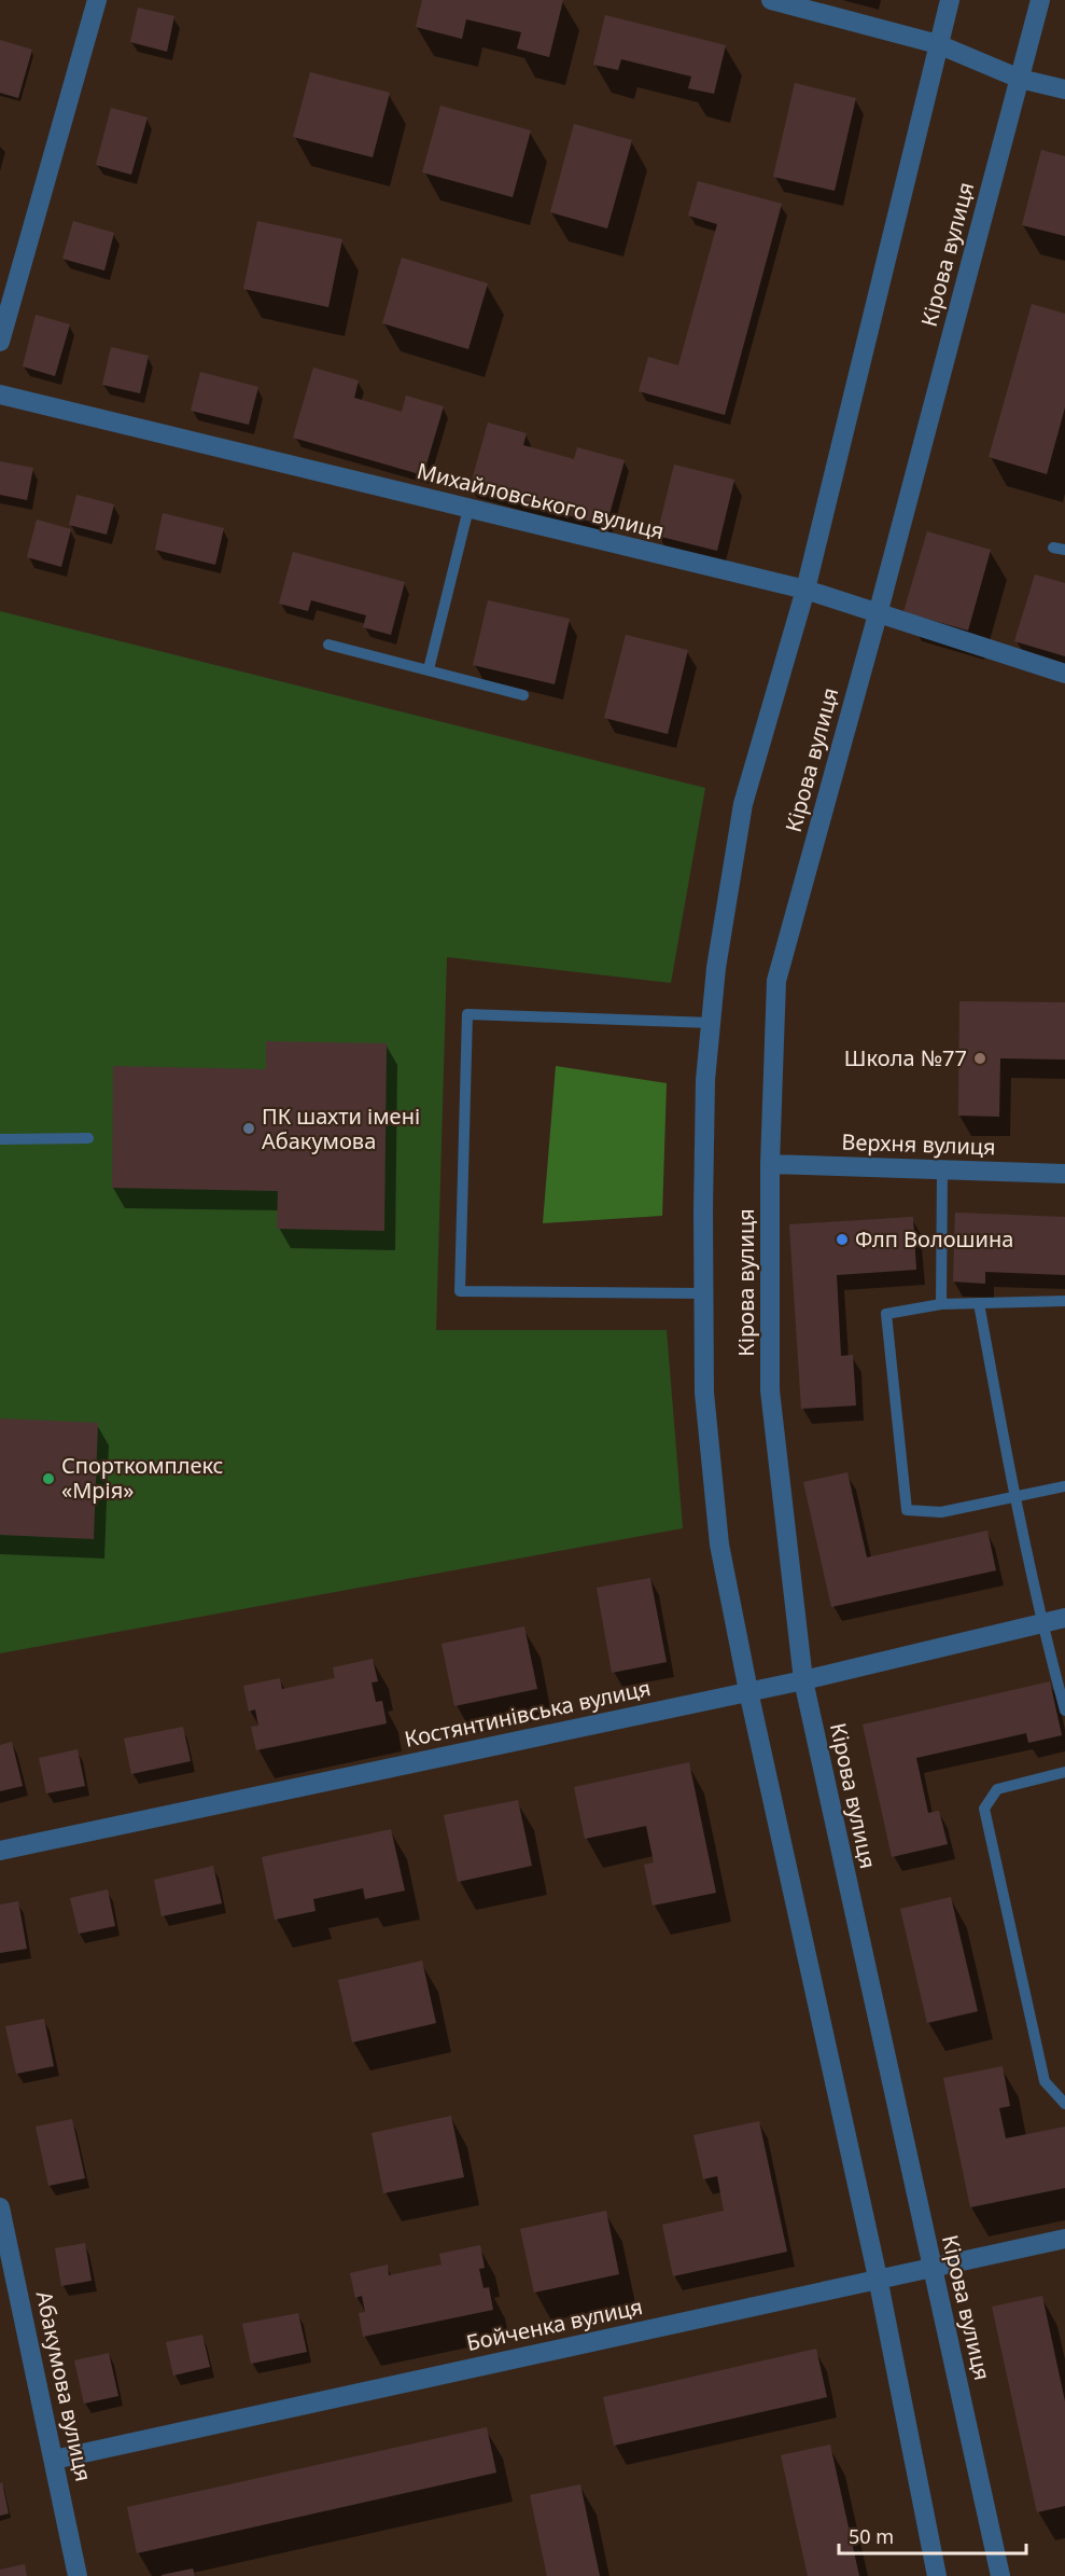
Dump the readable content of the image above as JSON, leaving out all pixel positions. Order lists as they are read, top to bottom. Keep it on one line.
{"streets":{"street":["Кірова вулиця","Михайловського вулиця","Верхня вулиця","Костянтинівська вулиця","Бойченка вулиця","Абакумова вулиця"]},"crossings":[["Кірова вулиця","Михайловського вулиця"],["Кірова вулиця","Верхня вулиця"],["Кірова вулиця","Костянтинівська вулиця"],["Кірова вулиця","Бойченка вулиця"],["Бойченка вулиця","Абакумова вулиця"]],"places":["Школа №77","ПК шахти імені Абакумова","Флп Волошина","Спорткомплекс «Мрія»"],"scale_bar":"50 m"}
